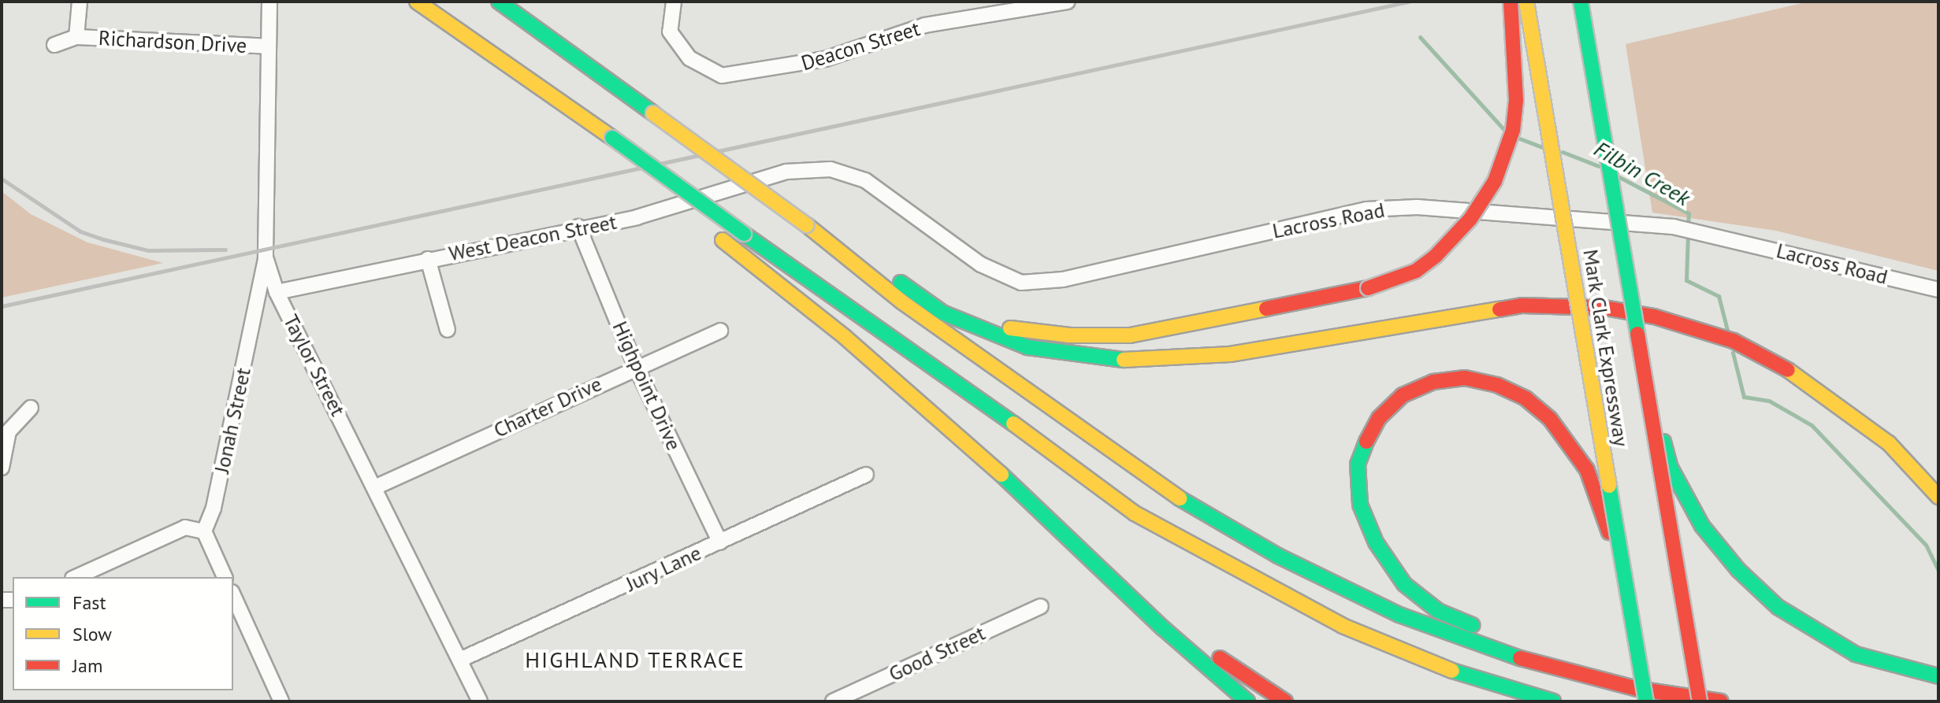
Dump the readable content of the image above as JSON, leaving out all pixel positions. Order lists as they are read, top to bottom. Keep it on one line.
{"streets":{"highway":["Mark Clark Expressway"],"street":["Richardson Drive","Deacon Street","Lacross Road","West Deacon Street","Taylor Street","Highpoint Drive","Charter Drive","Jonah Street","Jury Lane","Good Street"]},"crossings":[["Richardson Drive","Taylor Street"],["Lacross Road","West Deacon Street"],["West Deacon Street","Taylor Street"],["West Deacon Street","Highpoint Drive"],["Taylor Street","Charter Drive"],["Taylor Street","Jonah Street"],["Taylor Street","Jury Lane"],["Highpoint Drive","Charter Drive"],["Highpoint Drive","Jury Lane"]],"districts":["HIGHLAND TERRACE"],"water":["Filbin Creek"],"legend":["Fast","Slow","Jam"]}
